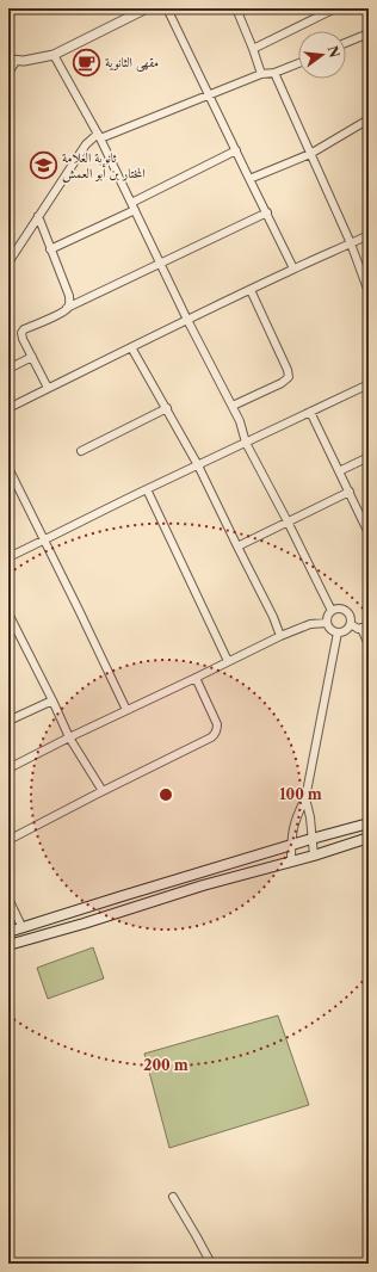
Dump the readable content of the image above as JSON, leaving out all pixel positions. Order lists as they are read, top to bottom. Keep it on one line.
{"places":{"cafe":["مقهى الثانوية"],"school or university":["ثانوية العلامة المختار بن أبو العمش"]},"north":"right","rings":["100 m","200 m"]}
